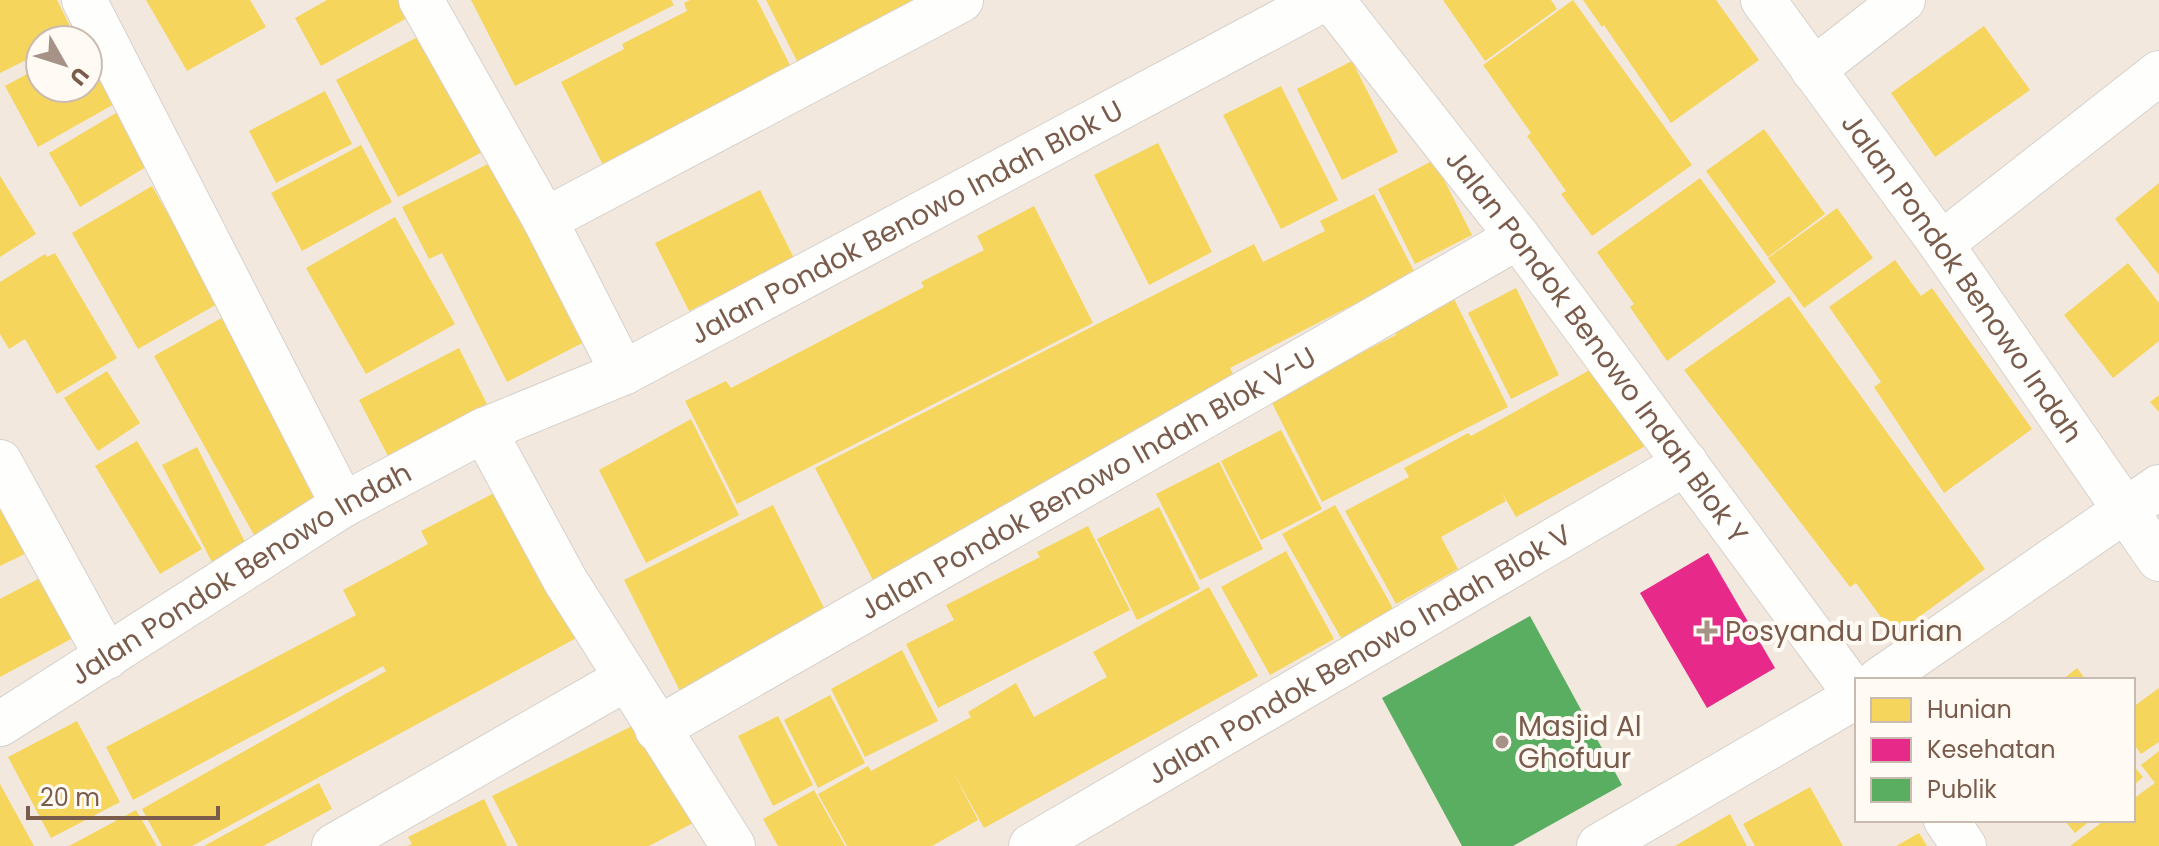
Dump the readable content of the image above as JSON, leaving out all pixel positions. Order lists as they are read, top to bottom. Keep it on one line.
{"streets":{"street":["Jalan Pondok Benowo Indah Blok U","Jalan Pondok Benowo Indah","Jalan Pondok Benowo Indah Blok Y","Jalan Pondok Benowo Indah Blok V-U","Jalan Pondok Benowo Indah Blok V"]},"crossings":[["Jalan Pondok Benowo Indah Blok U","Jalan Pondok Benowo Indah"],["Jalan Pondok Benowo Indah Blok Y","Jalan Pondok Benowo Indah Blok V-U"],["Jalan Pondok Benowo Indah Blok Y","Jalan Pondok Benowo Indah Blok V"]],"places":{"health":["Posyandu Durian"],"other":["Masjid Al Ghofuur"]},"legend":["Hunian","Kesehatan","Publik"],"scale_bar":"20 m","north":"bottom right"}
